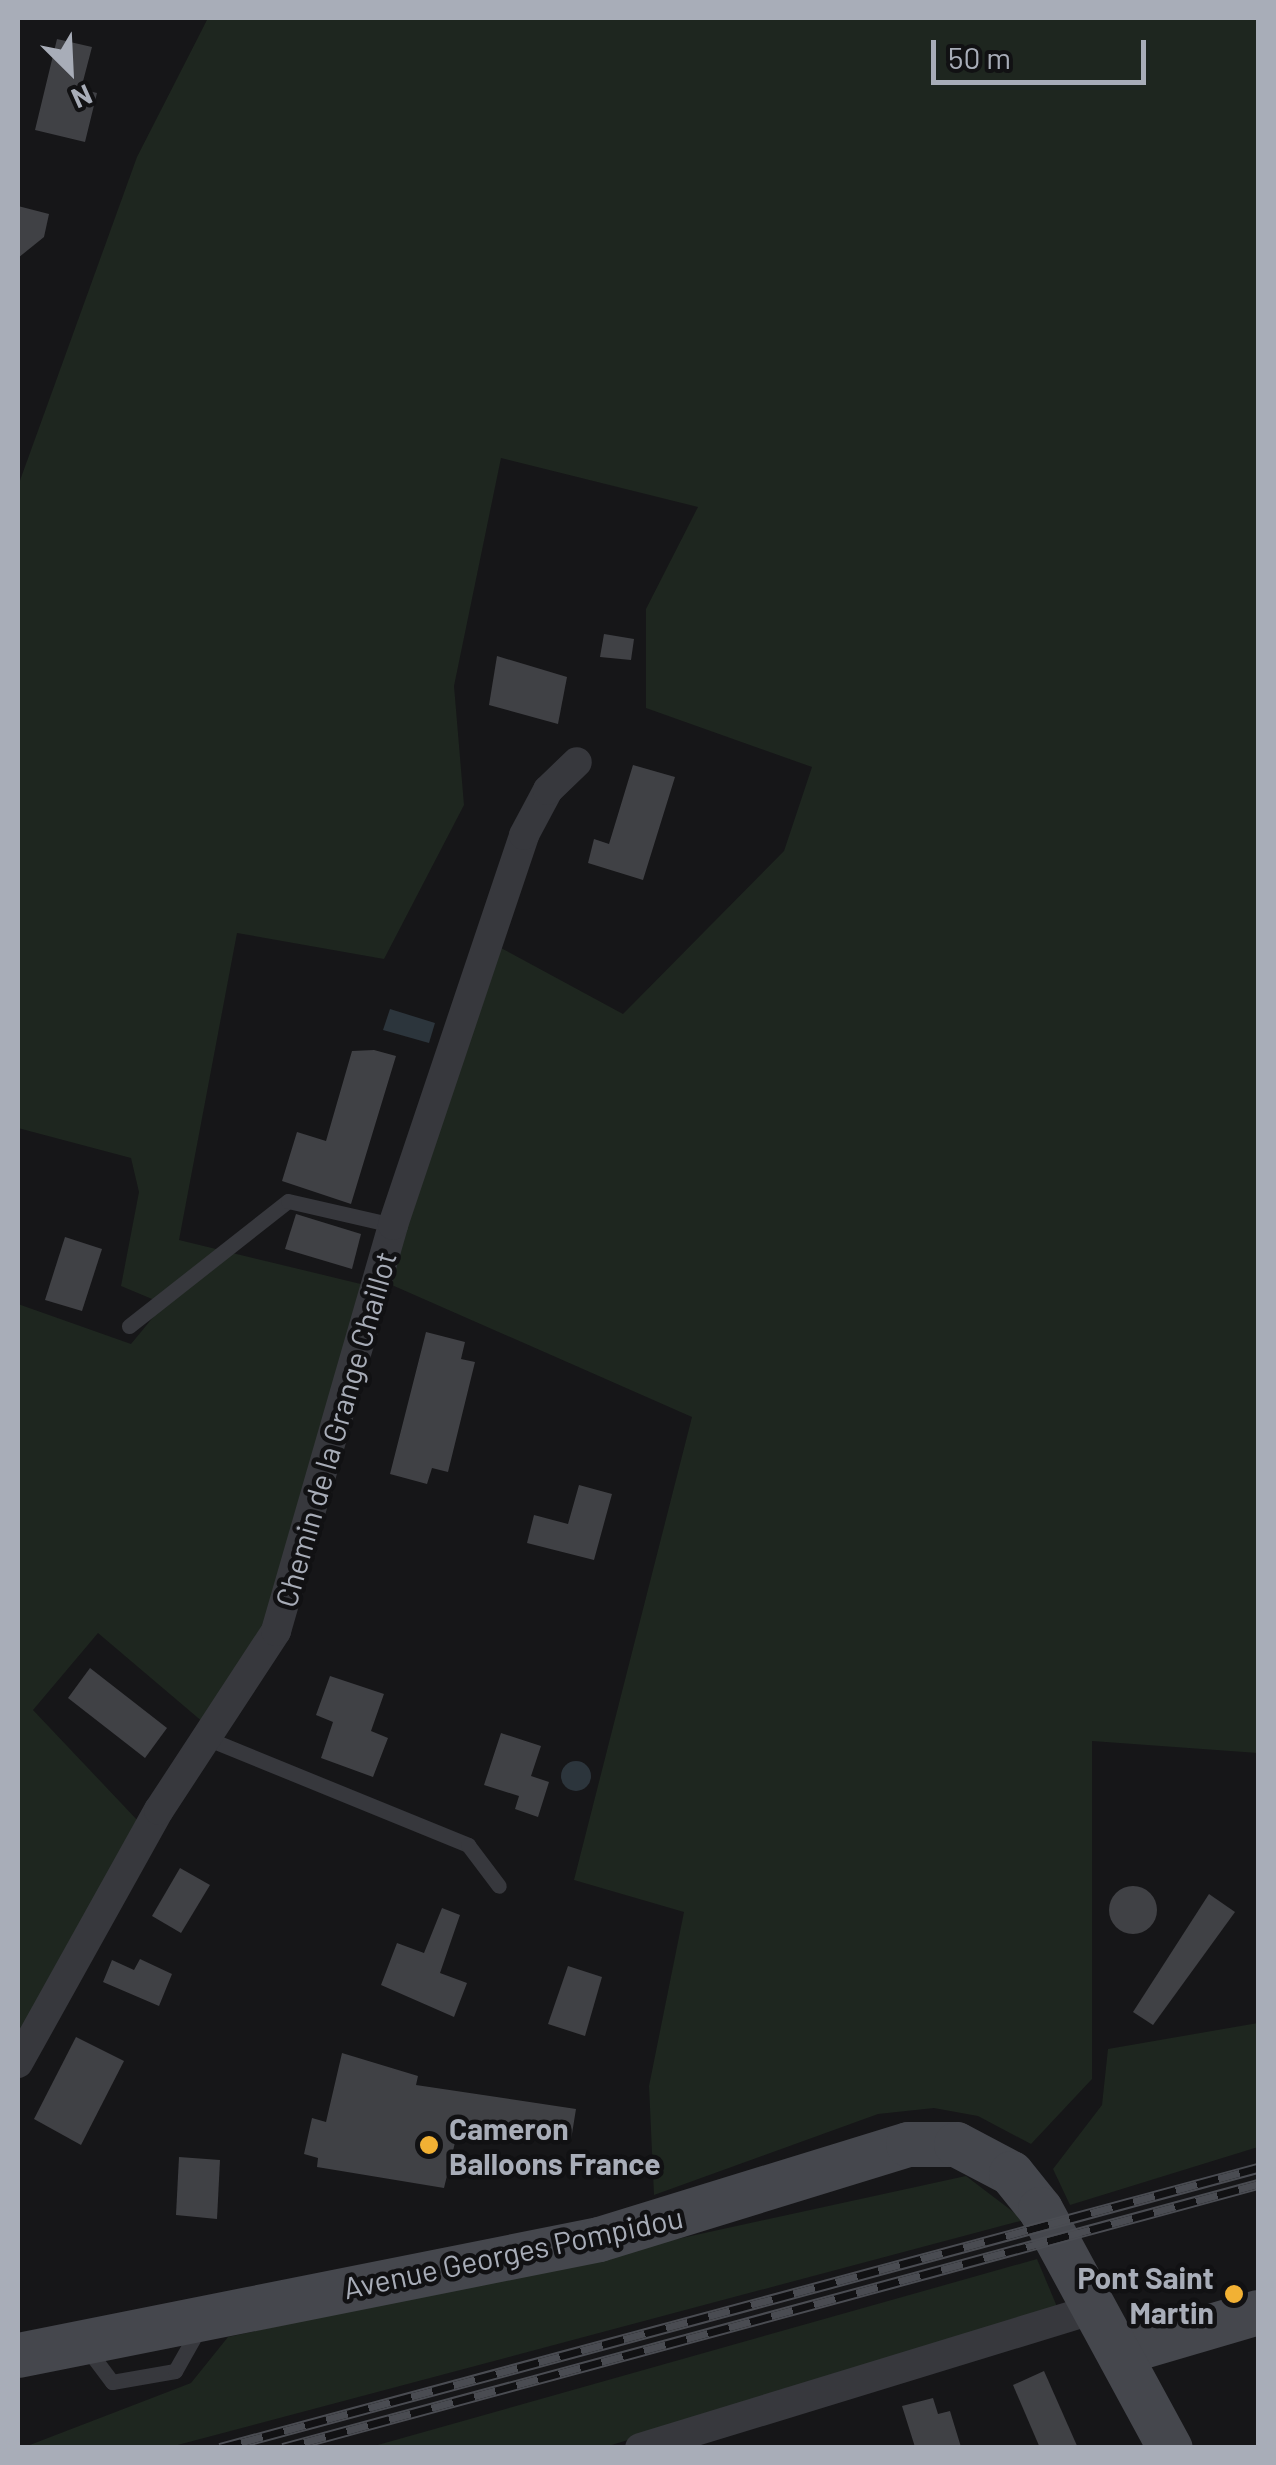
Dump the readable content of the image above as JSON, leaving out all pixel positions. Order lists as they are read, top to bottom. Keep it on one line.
{"streets":{"main road":["Avenue Georges Pompidou"],"street":["Chemin de la Grange Chaillot"]},"places":["Cameron Balloons France","Pont Saint Martin"],"scale_bar":"50 m","north":"bottom right"}
